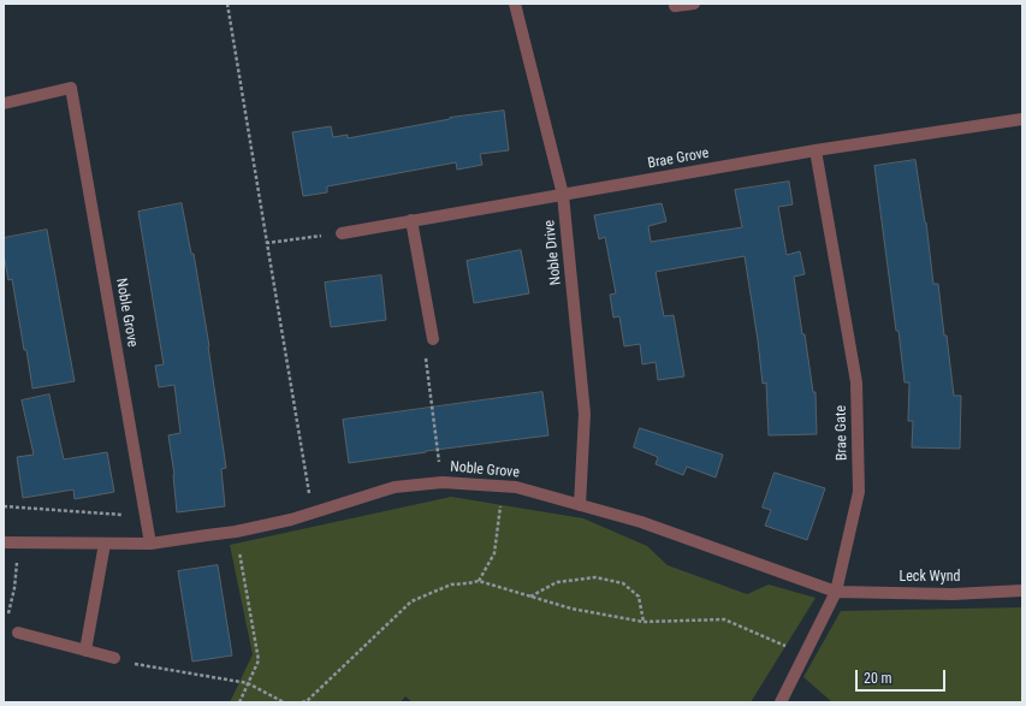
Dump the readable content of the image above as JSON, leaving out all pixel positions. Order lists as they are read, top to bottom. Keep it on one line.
{"streets":{"street":["Brae Grove","Noble Drive","Noble Grove","Brae Gate","Leck Wynd"]},"crossings":[["Brae Grove","Noble Drive"],["Brae Grove","Brae Gate"],["Noble Drive","Noble Grove"],["Noble Grove","Brae Gate"],["Noble Grove","Leck Wynd"],["Brae Gate","Leck Wynd"]],"scale_bar":"20 m"}
